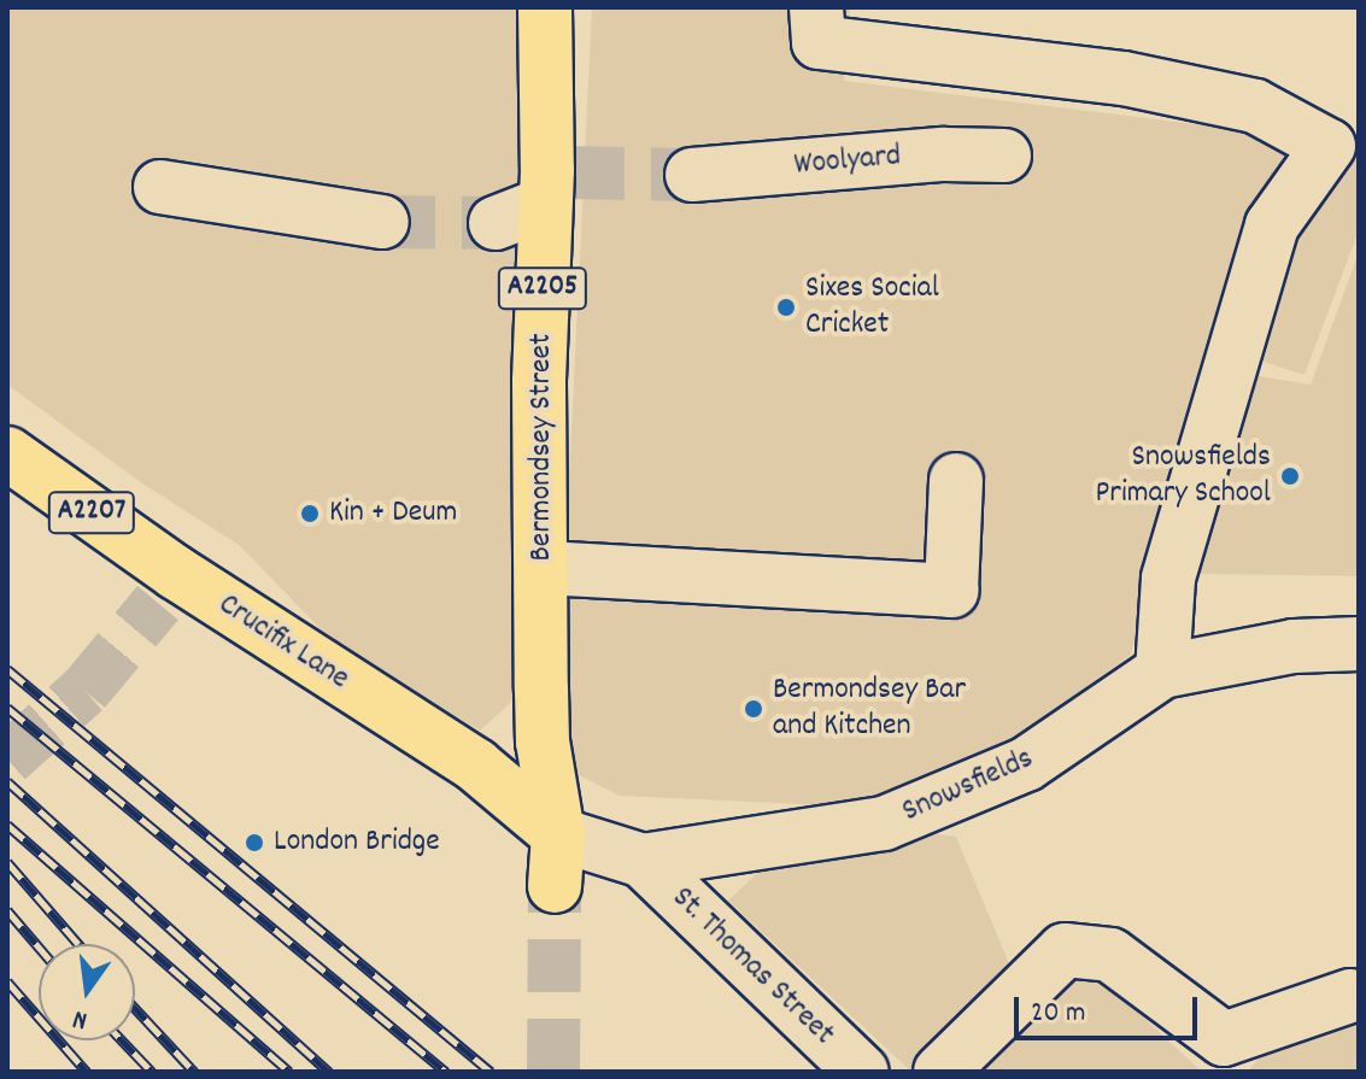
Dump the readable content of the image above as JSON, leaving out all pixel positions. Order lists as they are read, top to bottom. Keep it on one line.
{"streets":{"main road":["A2205","Bermondsey Street","A2207","Crucifix Lane"],"street":["Woolyard","Snowsfields","St. Thomas Street"]},"crossings":[["Bermondsey Street","Crucifix Lane"],["Bermondsey Street","Snowsfields"],["Crucifix Lane","Snowsfields"],["Snowsfields","St. Thomas Street"]],"places":["Sixes Social Cricket","Snowsfields Primary School","Kin + Deum","Bermondsey Bar and Kitchen","London Bridge"],"scale_bar":"20 m","north":"bottom"}
